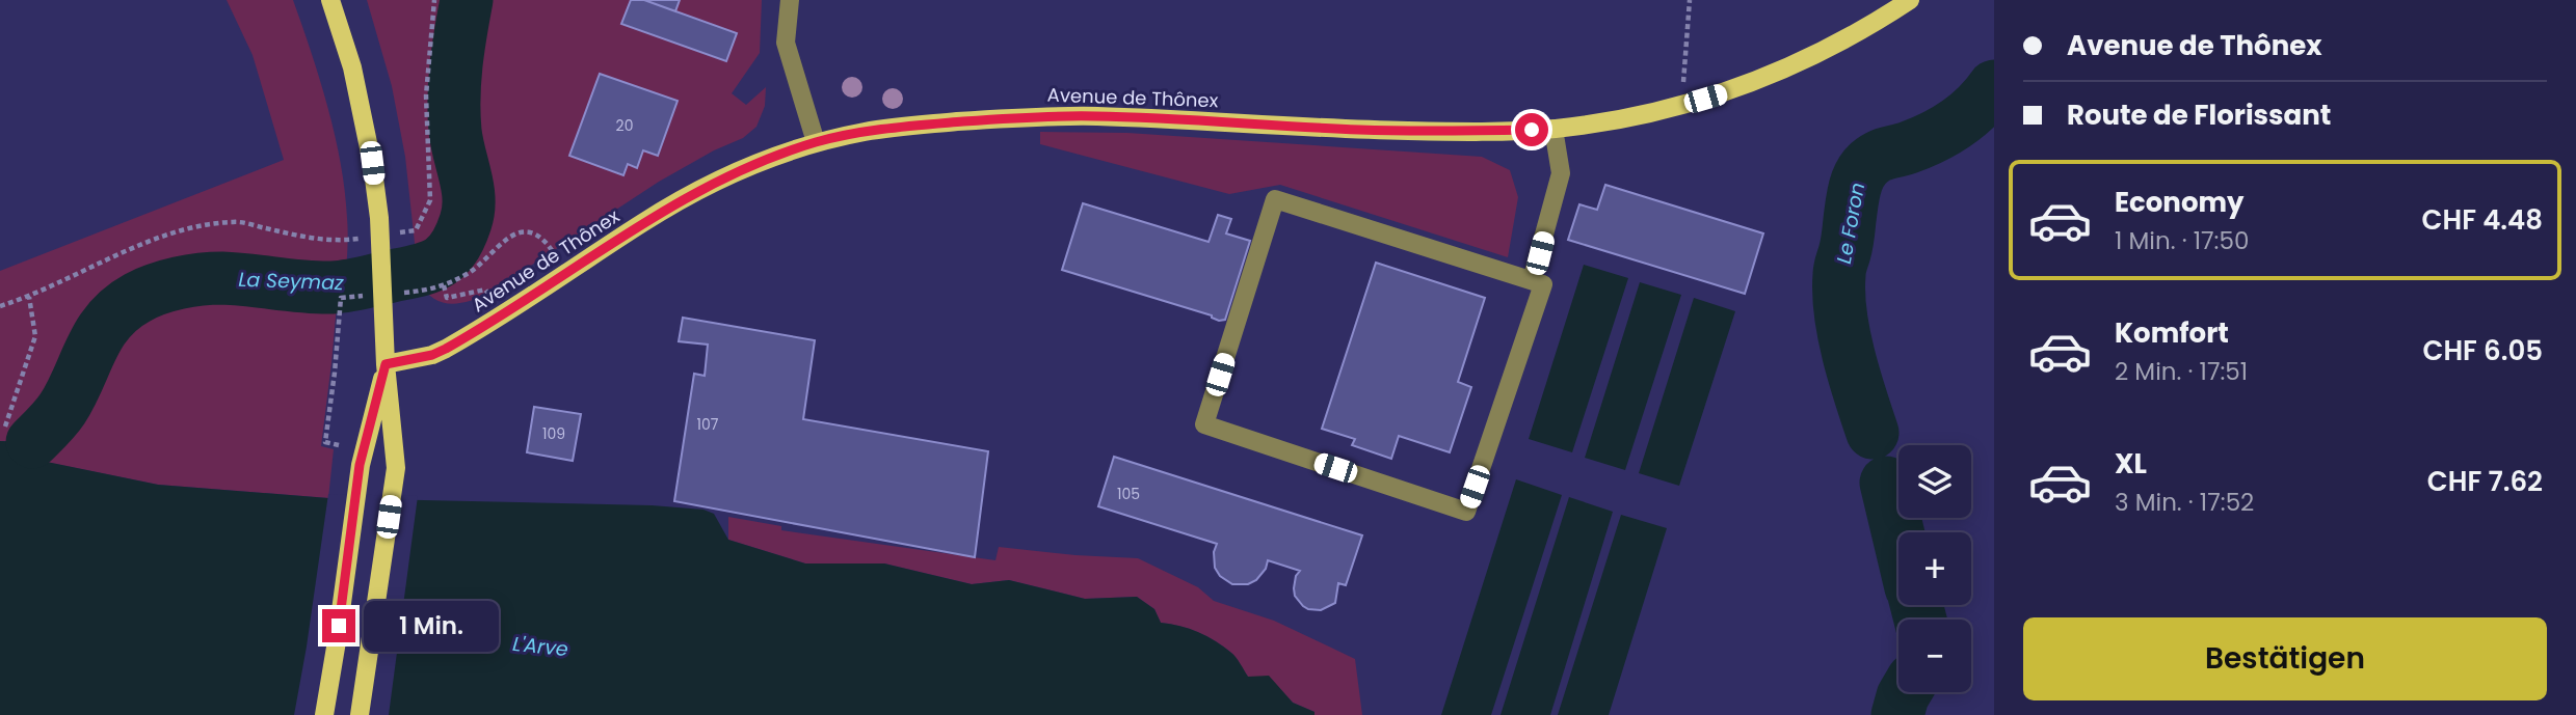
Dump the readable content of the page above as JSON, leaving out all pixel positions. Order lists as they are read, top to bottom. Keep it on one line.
{"streets":{"main road":["Avenue de Thônex"]},"water":["Le Foron","La Seymaz","L'Arve"],"house_numbers":["20","107","109","105"],"page":{"banner":["Avenue de Thônex","Route de Florissant"],"list":[{"name":"Economy","note":"1 Min. · 17:50","value":"CHF 4.48"},{"name":"Komfort","note":"2 Min. · 17:51","value":"CHF 6.05"},{"name":"XL","note":"3 Min. · 17:52","value":"CHF 7.62"}],"map_buttons":["+","−"],"bubble":"1 Min.","buttons":"Bestätigen"}}
